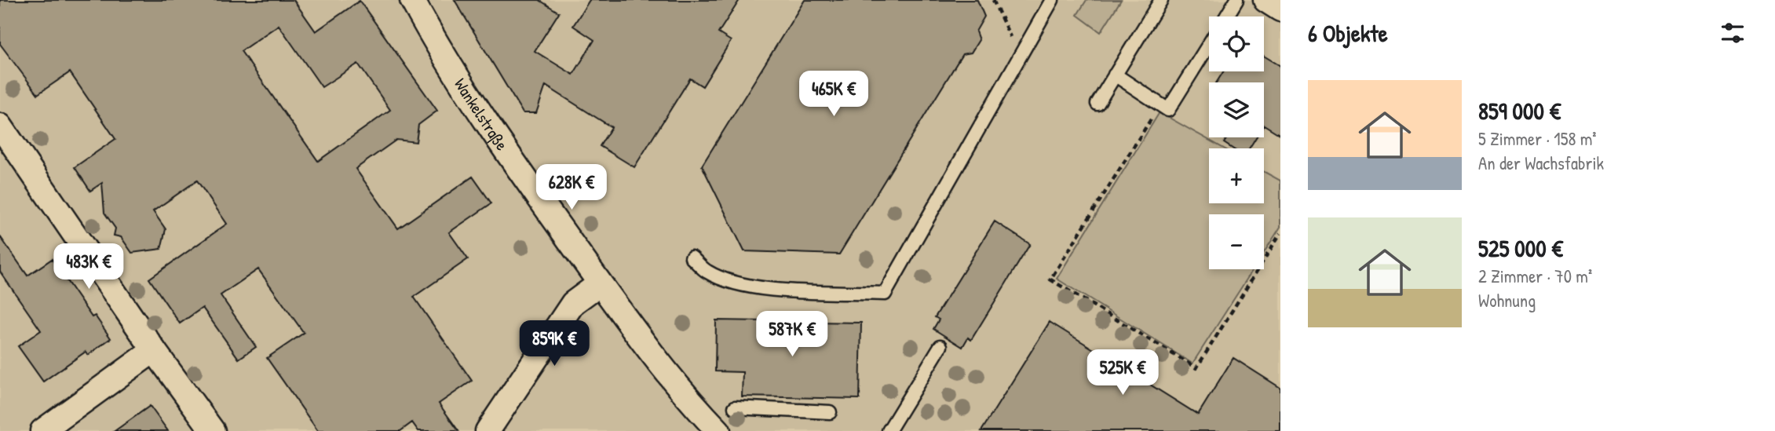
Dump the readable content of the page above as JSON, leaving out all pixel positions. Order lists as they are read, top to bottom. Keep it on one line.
{"streets":{"street":["Wankelstraße"]},"page":{"heading":"6 Objekte","map_buttons":["+","−"],"list":[{"name":"859 000 €","note":"5 Zimmer · 158 m² · An der Wachsfabrik"},{"name":"525 000 €","note":"2 Zimmer · 70 m² · Wohnung"}],"price":["465K €","628K €","483K €","587K €","859K €","525K €"]}}
